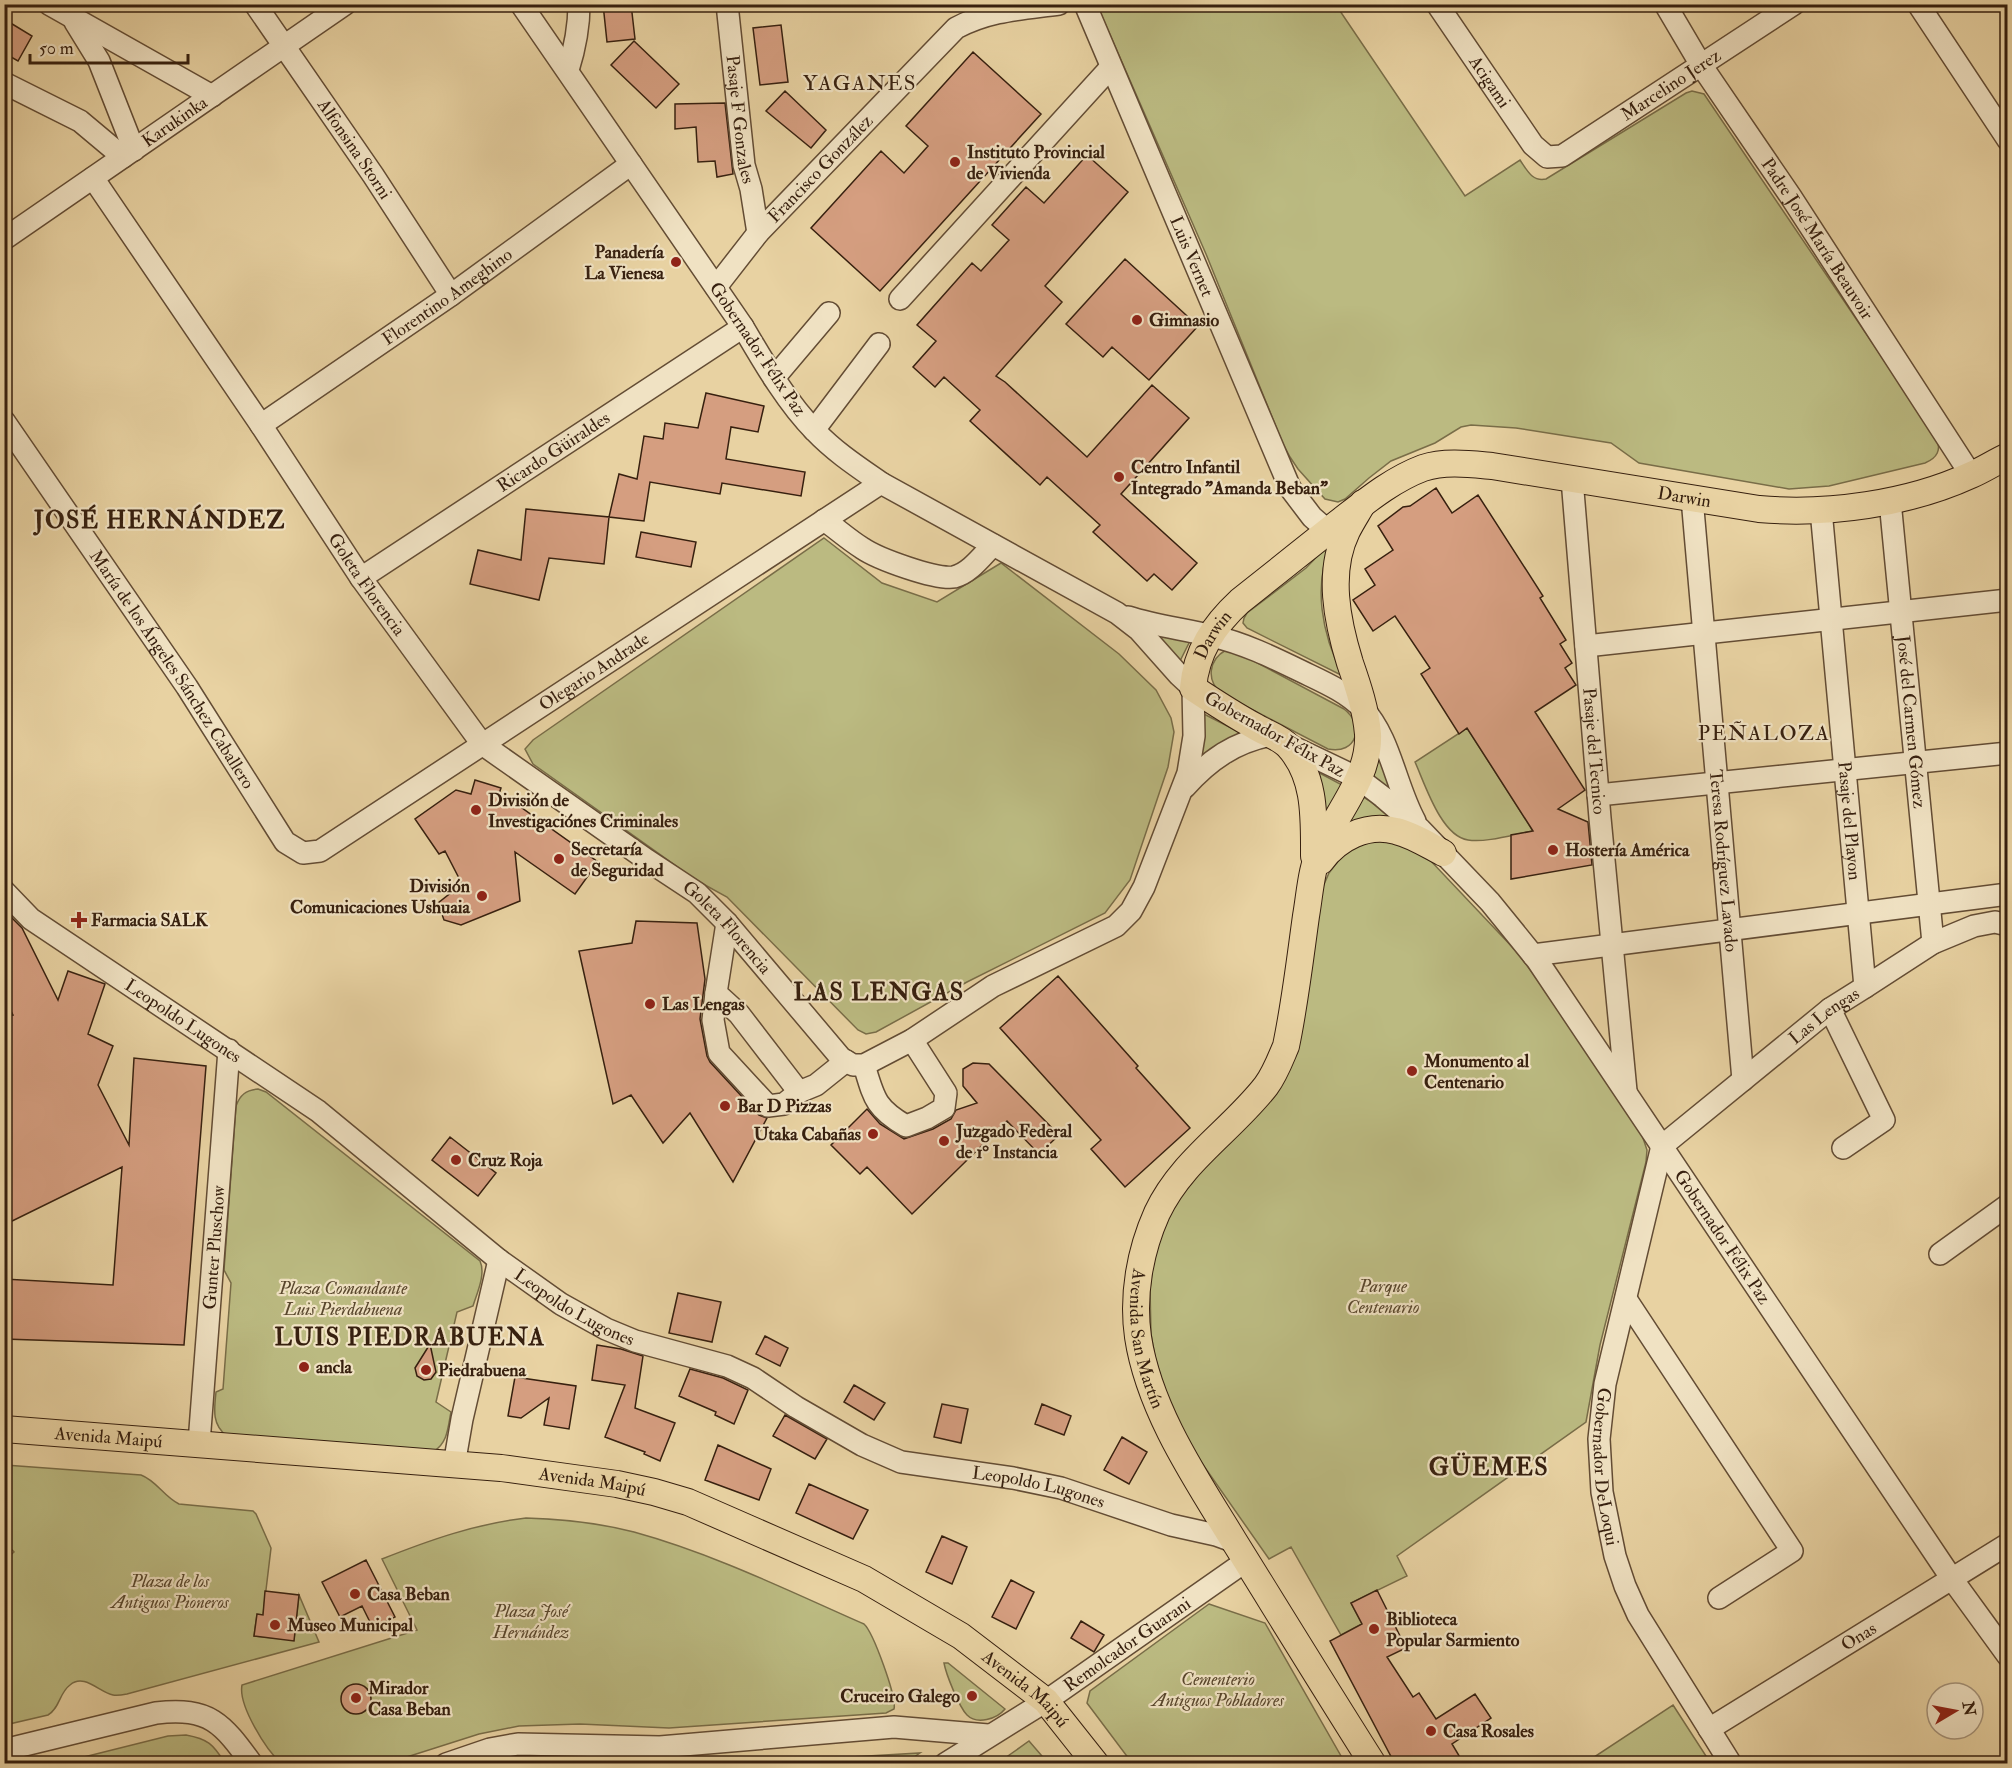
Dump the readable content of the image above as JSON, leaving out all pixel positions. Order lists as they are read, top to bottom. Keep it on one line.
{"streets":{"main road":["Gobernador Félix Paz","Darwin","Avenida San Martín","Avenida Maipú"],"street":["Acigami","Marcelino Jerez","Pasaje F Gonzales","Karukinka","Alfonsina Storni","Francisco González","Padre José María Beauvoir","Luis Vernet","Florentino Ameghino","Ricardo Güiraldes","Goleta Florencia","María de los Ángeles Sánchez Caballero","Olegario Andrade","José del Carmen Gómez","Pasaje del Tecnico","Pasaje del Playon","Teresa Rodríguez Lavado","Las Lengas","Leopoldo Lugones","Gunter Pluschow","Gobernador DeLoqui","Onas","Remolcador Guarani"]},"crossings":[["Acigami","Marcelino Jerez"],["Marcelino Jerez","Padre José María Beauvoir"],["Pasaje F Gonzales","Francisco González"],["Karukinka","Alfonsina Storni"],["Karukinka","Goleta Florencia"],["Alfonsina Storni","Florentino Ameghino"],["Francisco González","Gobernador Félix Paz"],["Padre José María Beauvoir","Darwin"],["Luis Vernet","Darwin"],["Florentino Ameghino","Gobernador Félix Paz"],["Florentino Ameghino","Goleta Florencia"],["Gobernador Félix Paz","Ricardo Güiraldes"],["Gobernador Félix Paz","Darwin"],["Gobernador Félix Paz","Olegario Andrade"],["Gobernador Félix Paz","Pasaje del Tecnico"],["Gobernador Félix Paz","Las Lengas"],["Gobernador Félix Paz","Avenida San Martín"],["Gobernador Félix Paz","Gobernador DeLoqui"],["Gobernador Félix Paz","Onas"],["Ricardo Güiraldes","Goleta Florencia"],["Darwin","José del Carmen Gómez"],["Darwin","Pasaje del Tecnico"],["Darwin","Pasaje del Playon"],["Darwin","Teresa Rodríguez Lavado"],["Goleta Florencia","Olegario Andrade"],["María de los Ángeles Sánchez Caballero","Olegario Andrade"],["José del Carmen Gómez","Las Lengas"],["Pasaje del Playon","Las Lengas"],["Teresa Rodríguez Lavado","Las Lengas"],["Las Lengas","Gobernador DeLoqui"],["Leopoldo Lugones","Gunter Pluschow"],["Leopoldo Lugones","Avenida San Martín"],["Leopoldo Lugones","Remolcador Guarani"],["Gunter Pluschow","Avenida Maipú"],["Avenida San Martín","Remolcador Guarani"],["Avenida Maipú","Remolcador Guarani"],["Gobernador DeLoqui","Onas"]],"districts":["YAGANES","JOSÉ HERNÁNDEZ","PEÑALOZA","LAS LENGAS","LUIS PIEDRABUENA","GÜEMES"],"parks":["Parque Centenario","Plaza Comandante Luis Pierdabuena","Plaza de los Antiguos Pioneros","Plaza José Hernández","Cementerio Antiguos Pobladores"],"places":{"other":["Instituto Provincial de Vivienda","Panadería La Vienesa","Gimnasio","Centro Infantil Integrado \"Amanda Beban\"","División de Investigaciónes Criminales","Hostería América","Secretaría de Seguridad","División Comunicaciones Ushuaia","Las Lengas","Monumento al Centenario","Bar D Pizzas","Utaka Cabañas","Juzgado Federal de 1° Instancia","Cruz Roja","ancla","Piedrabuena","Casa Beban","Museo Municipal","Biblioteca Popular Sarmiento","Cruceiro Galego","Mirador Casa Beban","Casa Rosales"],"health":["Farmacia SALK"]},"scale_bar":"50 m","north":"right"}
